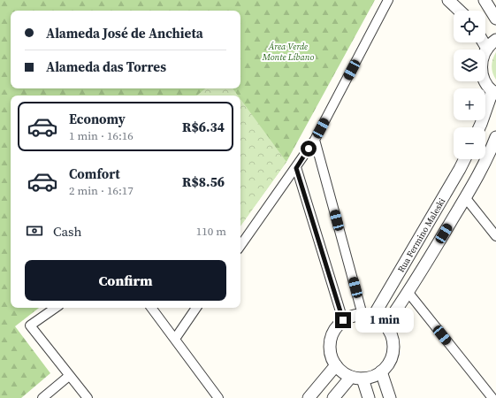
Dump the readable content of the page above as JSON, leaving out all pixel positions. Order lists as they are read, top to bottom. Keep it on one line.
{"streets":{"street":["Rua Fermino Maleski"]},"parks":["Área Verde Monte Líbano"],"page":{"map_buttons":["+","−"],"banner":["Alameda José de Anchieta","Alameda das Torres"],"list":[{"name":"Economy","note":"1 min · 16:16","value":"R$6.34"},{"name":"Comfort","note":"2 min · 16:17","value":"R$8.56"}],"pay":["Cash","110 m"],"buttons":"Confirm","bubble":"1 min"}}
